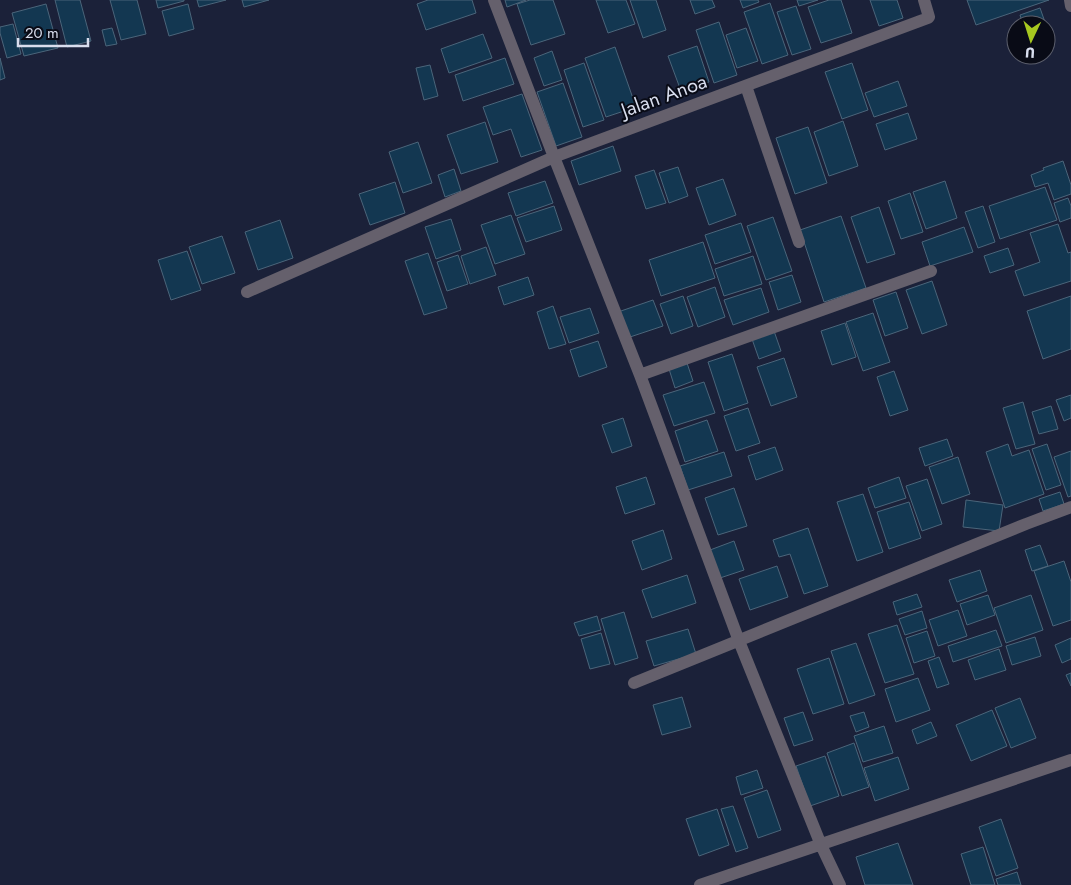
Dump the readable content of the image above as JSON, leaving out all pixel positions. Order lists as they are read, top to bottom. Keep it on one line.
{"streets":{"street":["Jalan Anoa"]},"scale_bar":"20 m","north":"bottom"}
